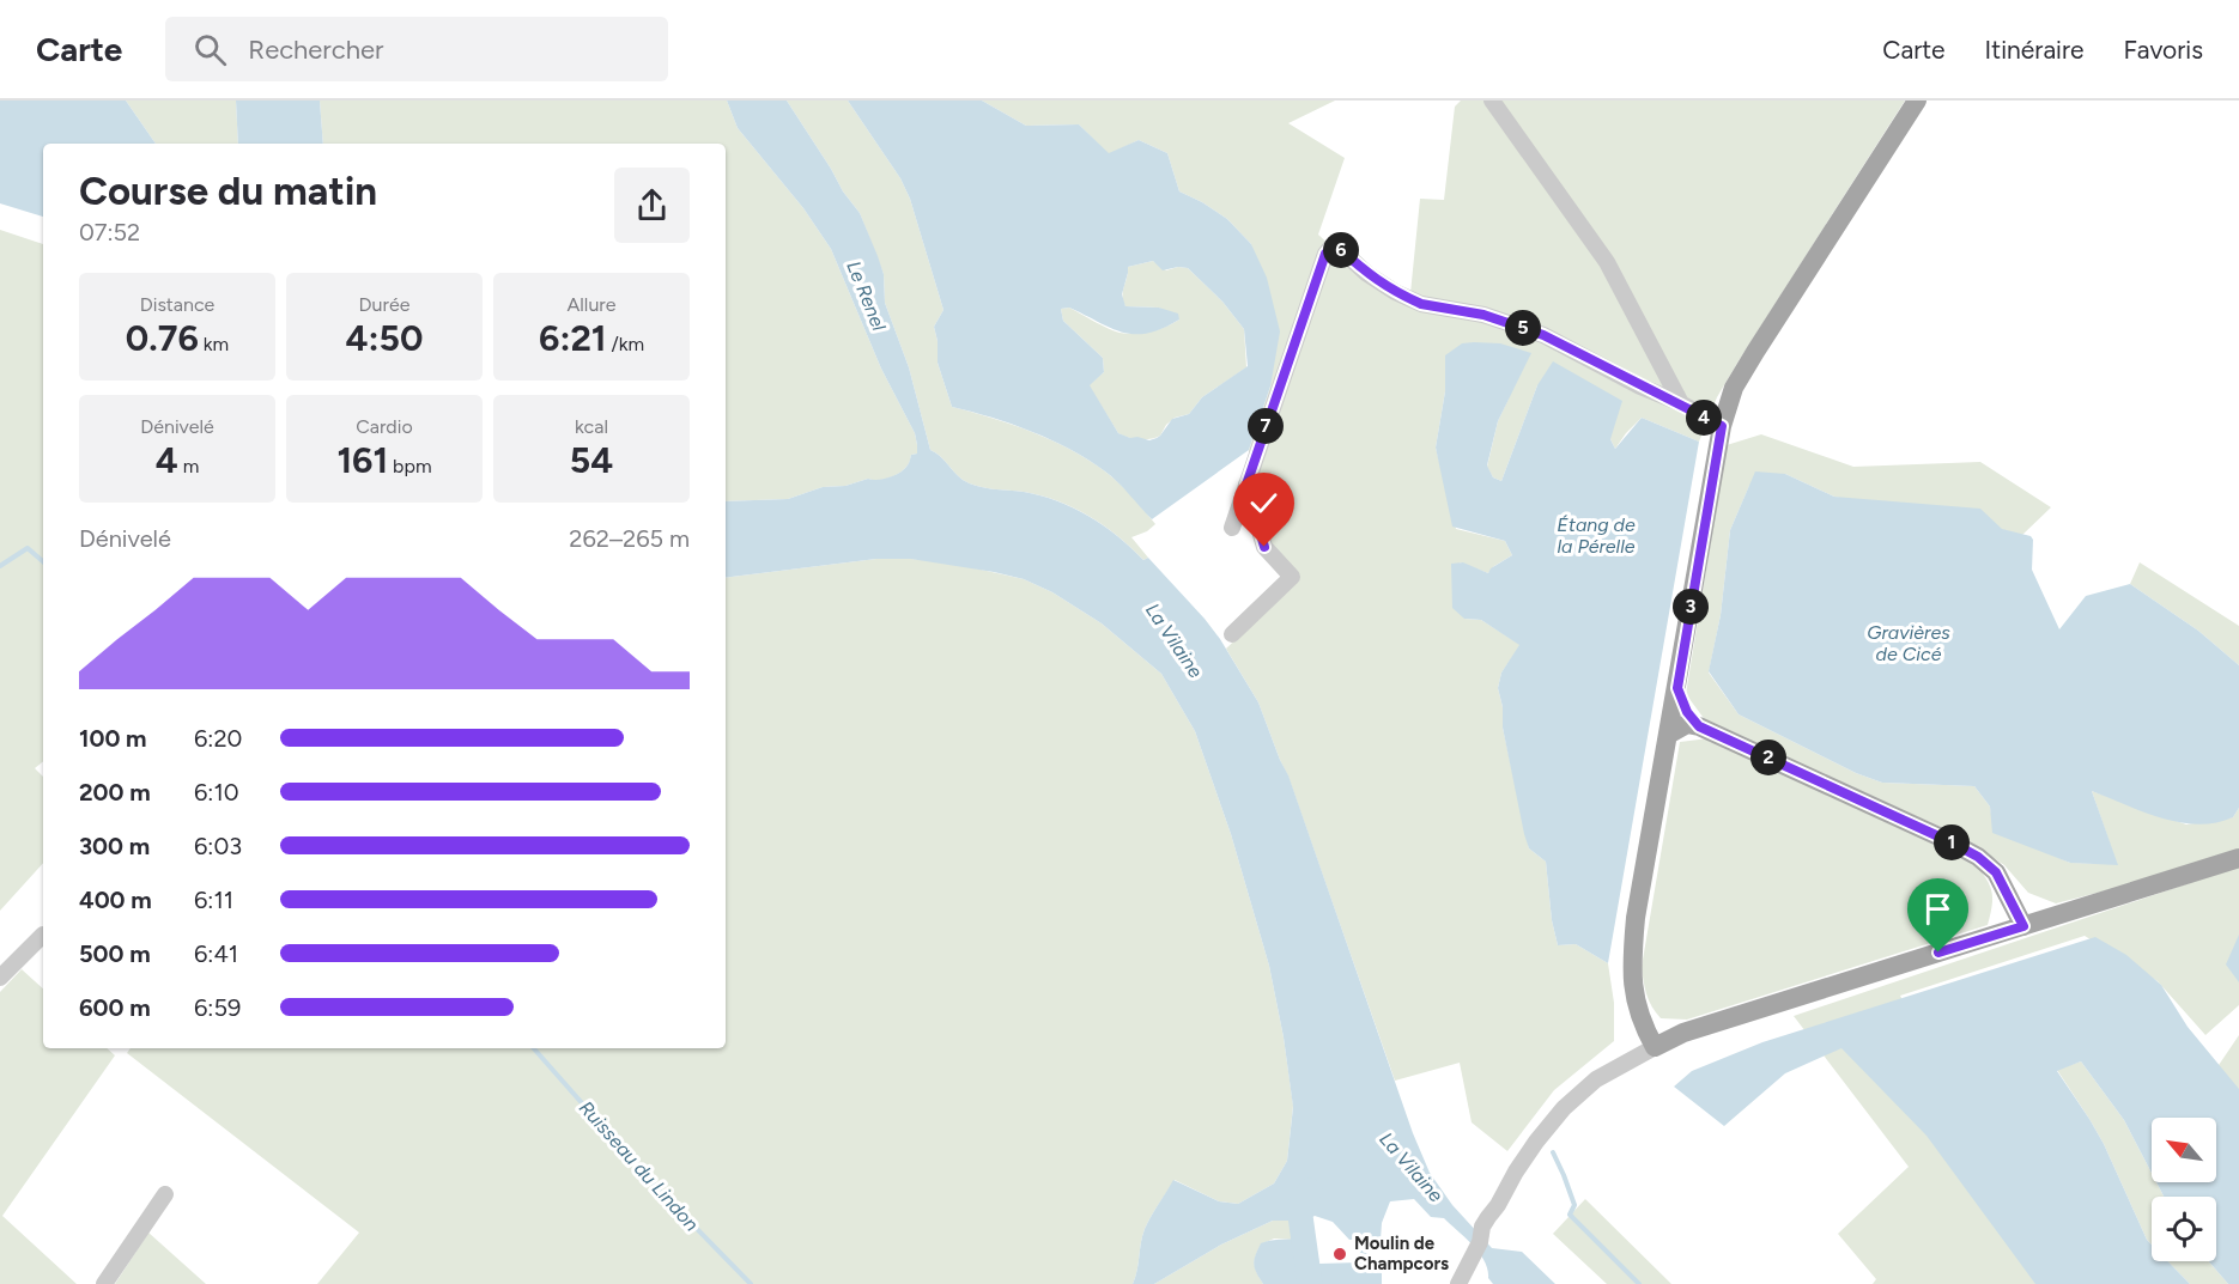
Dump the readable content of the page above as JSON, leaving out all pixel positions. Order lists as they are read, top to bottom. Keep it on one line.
{"water":["Le Renel","Étang de la Pérelle","Gravières de Cicé","La Vilaine","Ruisseau du Lindon"],"places":["Moulin de Champcors"],"north":"top left","page":{"header":"Carte","search":"Rechercher","nav":["Carte","Itinéraire","Favoris"],"heading":["Course du matin","07:52"],"pins":["6","5","4","7","3","2","1"],"stats":[["Distance","0.76 km"],["Durée","4:50"],["Allure","6:21 /km"],["Dénivelé","4 m"],["Cardio","161 bpm"],["kcal","54"]],"chart":["Dénivelé","262–265 m"],"list":[{"name":"100 m","note":"6:20"},{"name":"200 m","note":"6:10"},{"name":"300 m","note":"6:03"},{"name":"400 m","note":"6:11"},{"name":"500 m","note":"6:41"},{"name":"600 m","note":"6:59"}]}}
